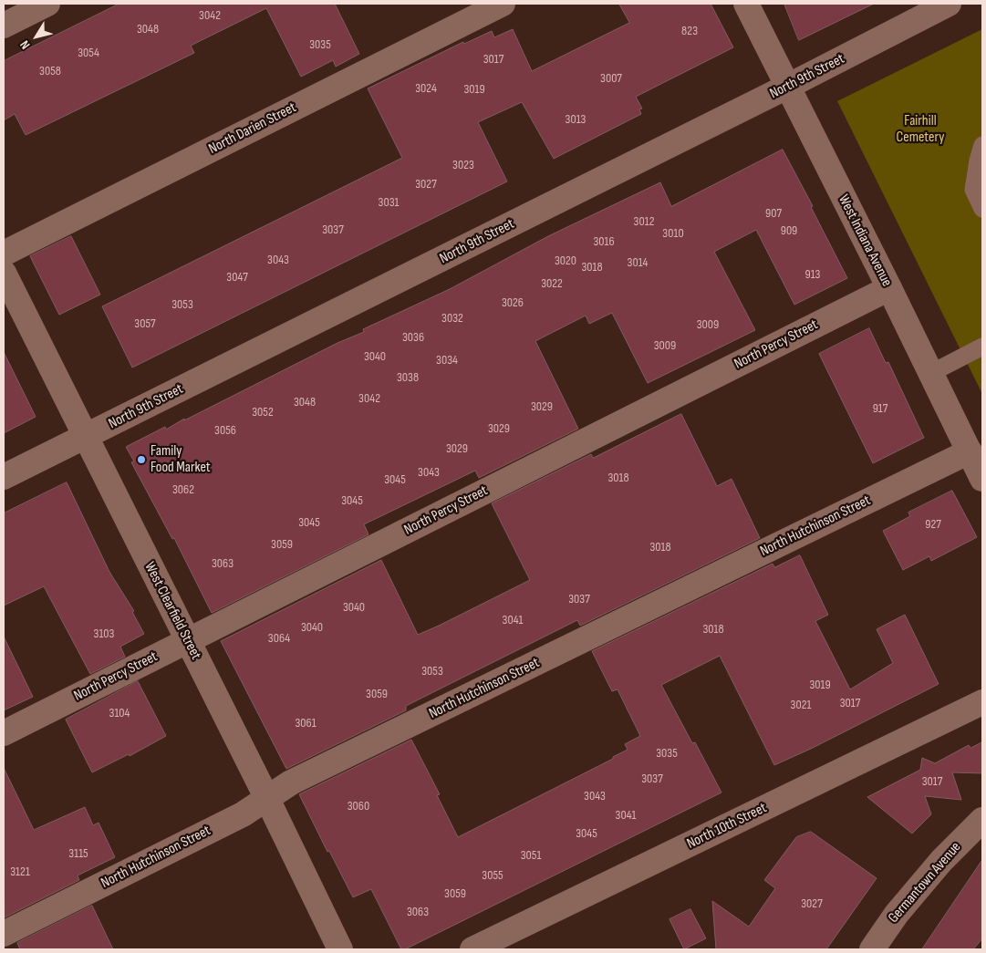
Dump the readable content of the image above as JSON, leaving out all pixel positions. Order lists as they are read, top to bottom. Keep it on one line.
{"streets":{"street":["North 9th Street","North Darien Street","West Indiana Avenue","North Percy Street","North Hutchinson Street","West Clearfield Street","North 10th Street","Germantown Avenue"]},"crossings":[["North 9th Street","West Indiana Avenue"],["North 9th Street","West Clearfield Street"],["West Indiana Avenue","North Percy Street"],["West Indiana Avenue","North Hutchinson Street"],["North Percy Street","West Clearfield Street"],["North Hutchinson Street","West Clearfield Street"]],"parks":["Fairhill Cemetery"],"places":["Family Food Market"],"house_numbers":["3042","3048","823","3035","3054","3017","3058","3007","3024","3019","3013","3023","3027","3031","907","3012","3037","909","3010","3016","3043","3020","3014","3018","913","3047","3022","3026","3053","3032","3057","3009","3036","3009","3040","3034","3038","3042","3048","3029","917","3052","3029","3056","3029","3043","3018","3045","3062","3045","3045","927","3059","3018","3063","3037","3040","3041","3040","3018","3103","3064","3053","3019","3059","3017","3021","3104","3061","3035","3037","3017","3043","3060","3041","3045","3115","3051","3121","3055","3059","3027","3063"],"north":"bottom left"}
